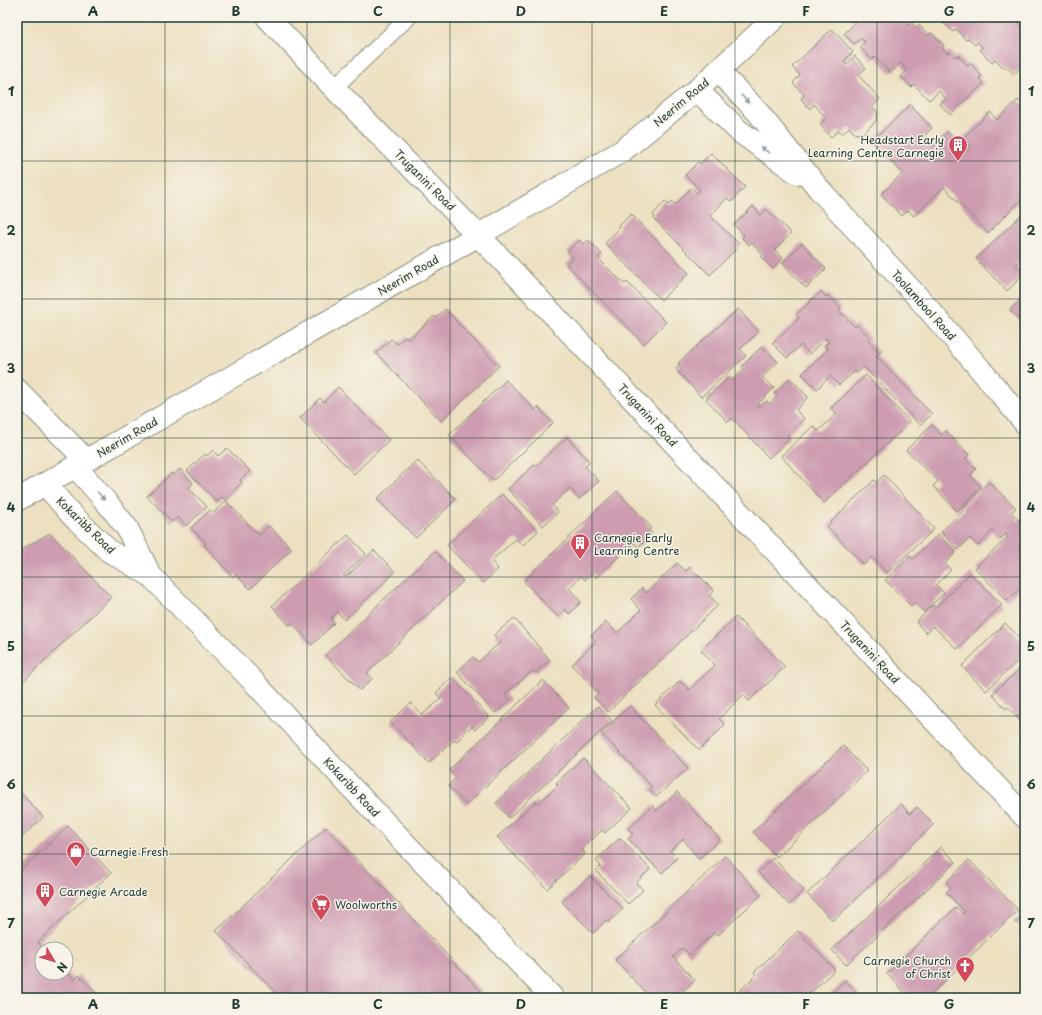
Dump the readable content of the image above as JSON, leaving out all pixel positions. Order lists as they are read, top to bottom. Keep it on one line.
{"streets":{"street":["Neerim Road","Truganini Road","Toolambool Road","Kokaribb Road"]},"crossings":[["Neerim Road","Truganini Road"],["Neerim Road","Toolambool Road"],["Neerim Road","Kokaribb Road"]],"places":{"building":["Headstart Early Learning Centre Carnegie","Carnegie Early Learning Centre","Carnegie Arcade"],"shop":["Carnegie Fresh"],"supermarket":["Woolworths"],"church":["Carnegie Church of Christ"]},"north":"bottom right","grid":{"columns":["A","B","C","D","E","F","G"],"rows":["1","2","3","4","5","6","7"]}}
